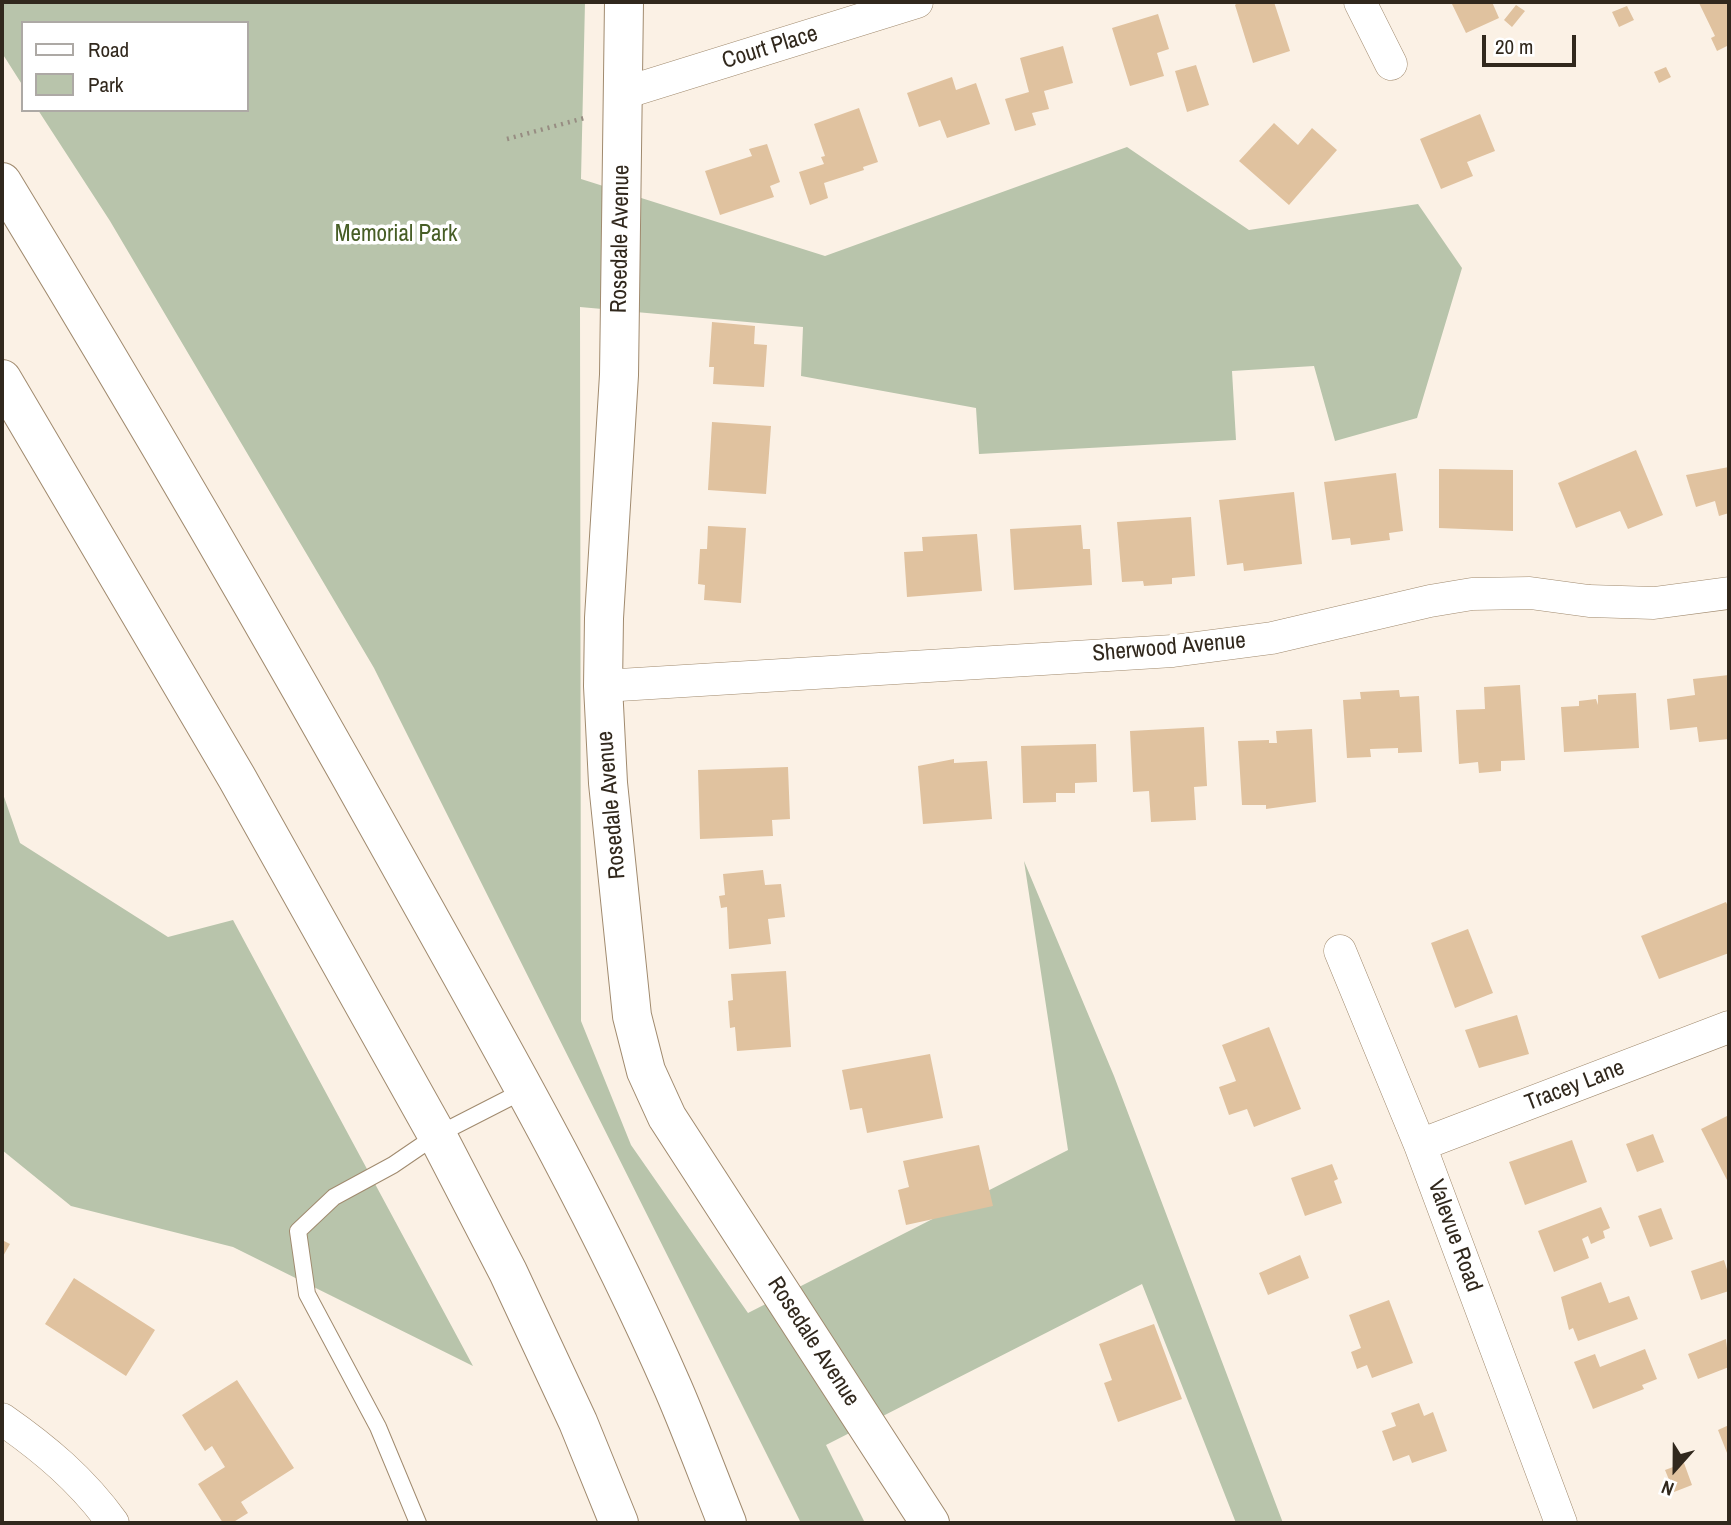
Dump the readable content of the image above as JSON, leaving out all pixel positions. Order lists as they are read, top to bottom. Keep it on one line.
{"streets":{"main road":["Rosedale Avenue"],"street":["Court Place","Sherwood Avenue","Tracey Lane","Valevue Road"]},"crossings":[["Court Place","Rosedale Avenue"],["Rosedale Avenue","Sherwood Avenue"],["Tracey Lane","Valevue Road"]],"parks":["Memorial Park"],"legend":["Road","Park"],"scale_bar":"20 m","north":"bottom"}
